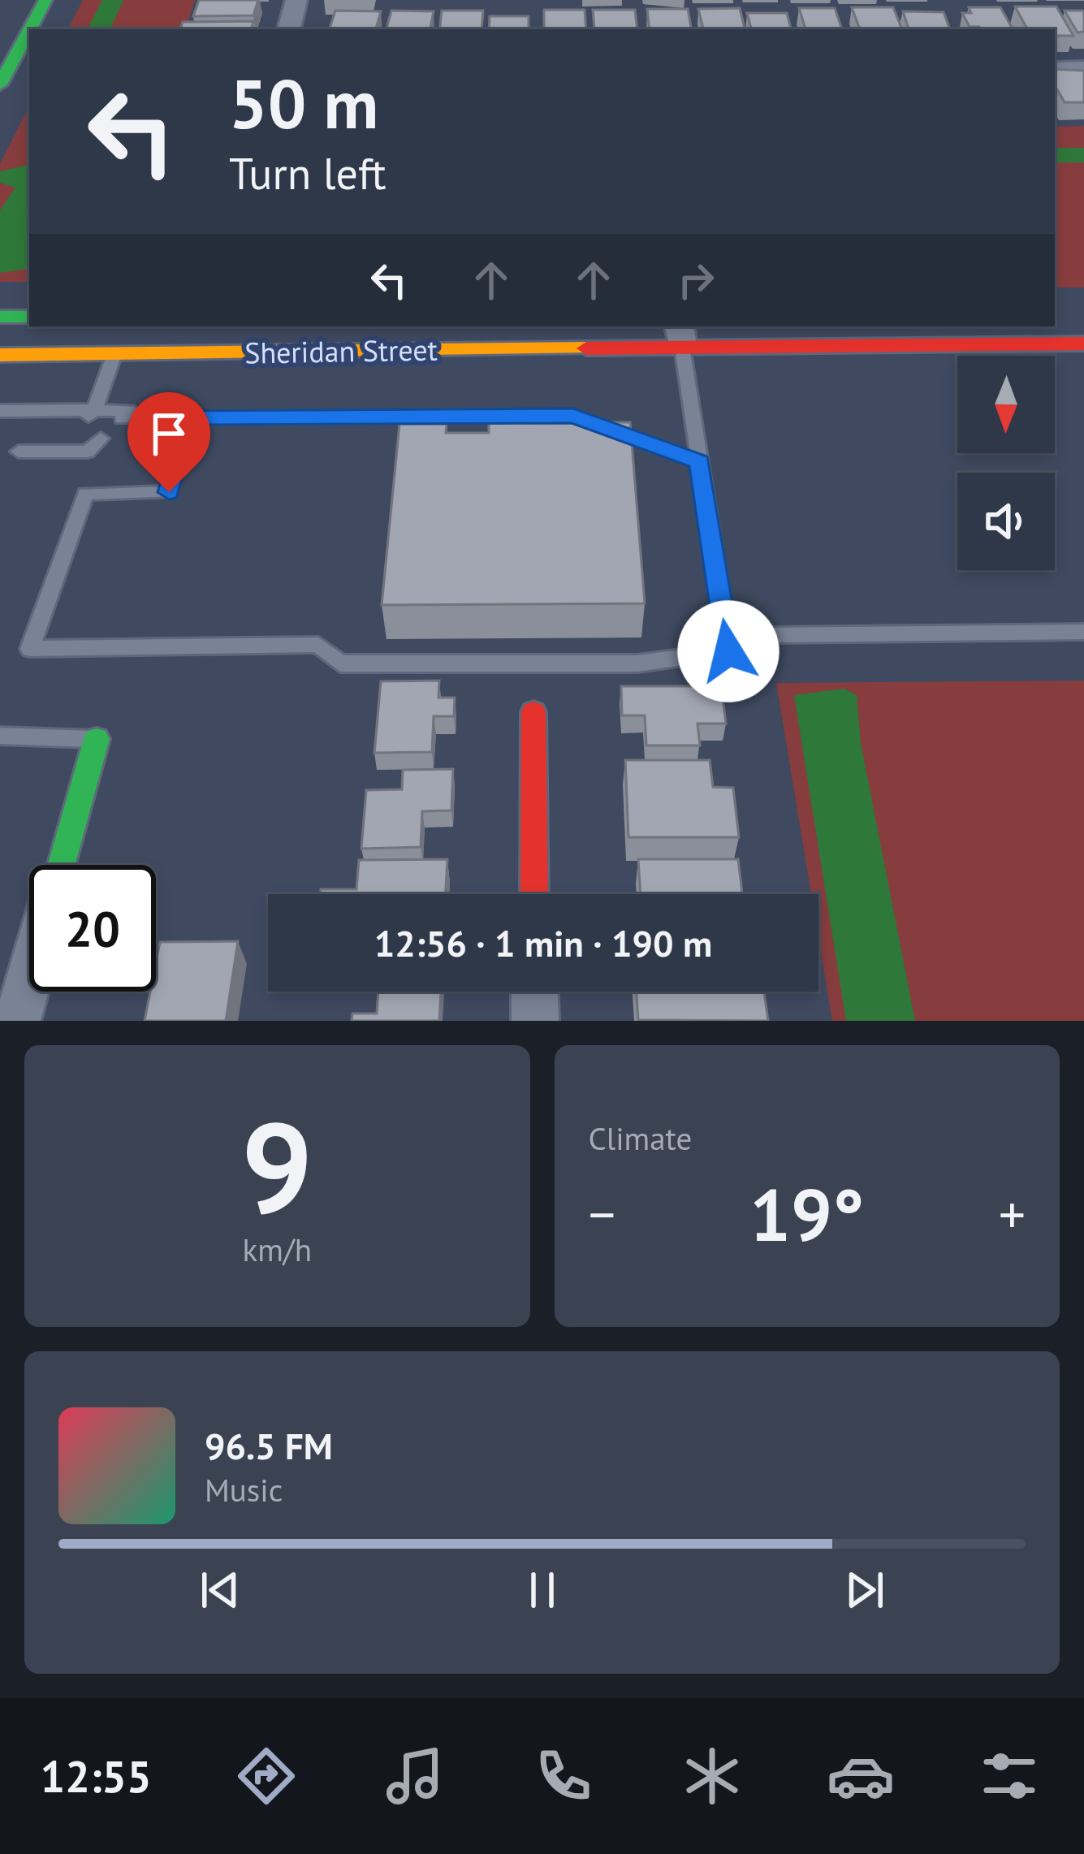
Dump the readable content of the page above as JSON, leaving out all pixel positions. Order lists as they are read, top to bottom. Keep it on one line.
{"streets":{"main road":["Sheridan Street"]},"north":"bottom","page":{"turn":["50 m","Turn left"],"limit":"20","trip":"12:56 · 1 min · 190 m","tile":[["9","km/h"],"Climate"],"heat":["−","19°","+"],"song":["96.5 FM","Music"],"tabs":"12:55"}}
